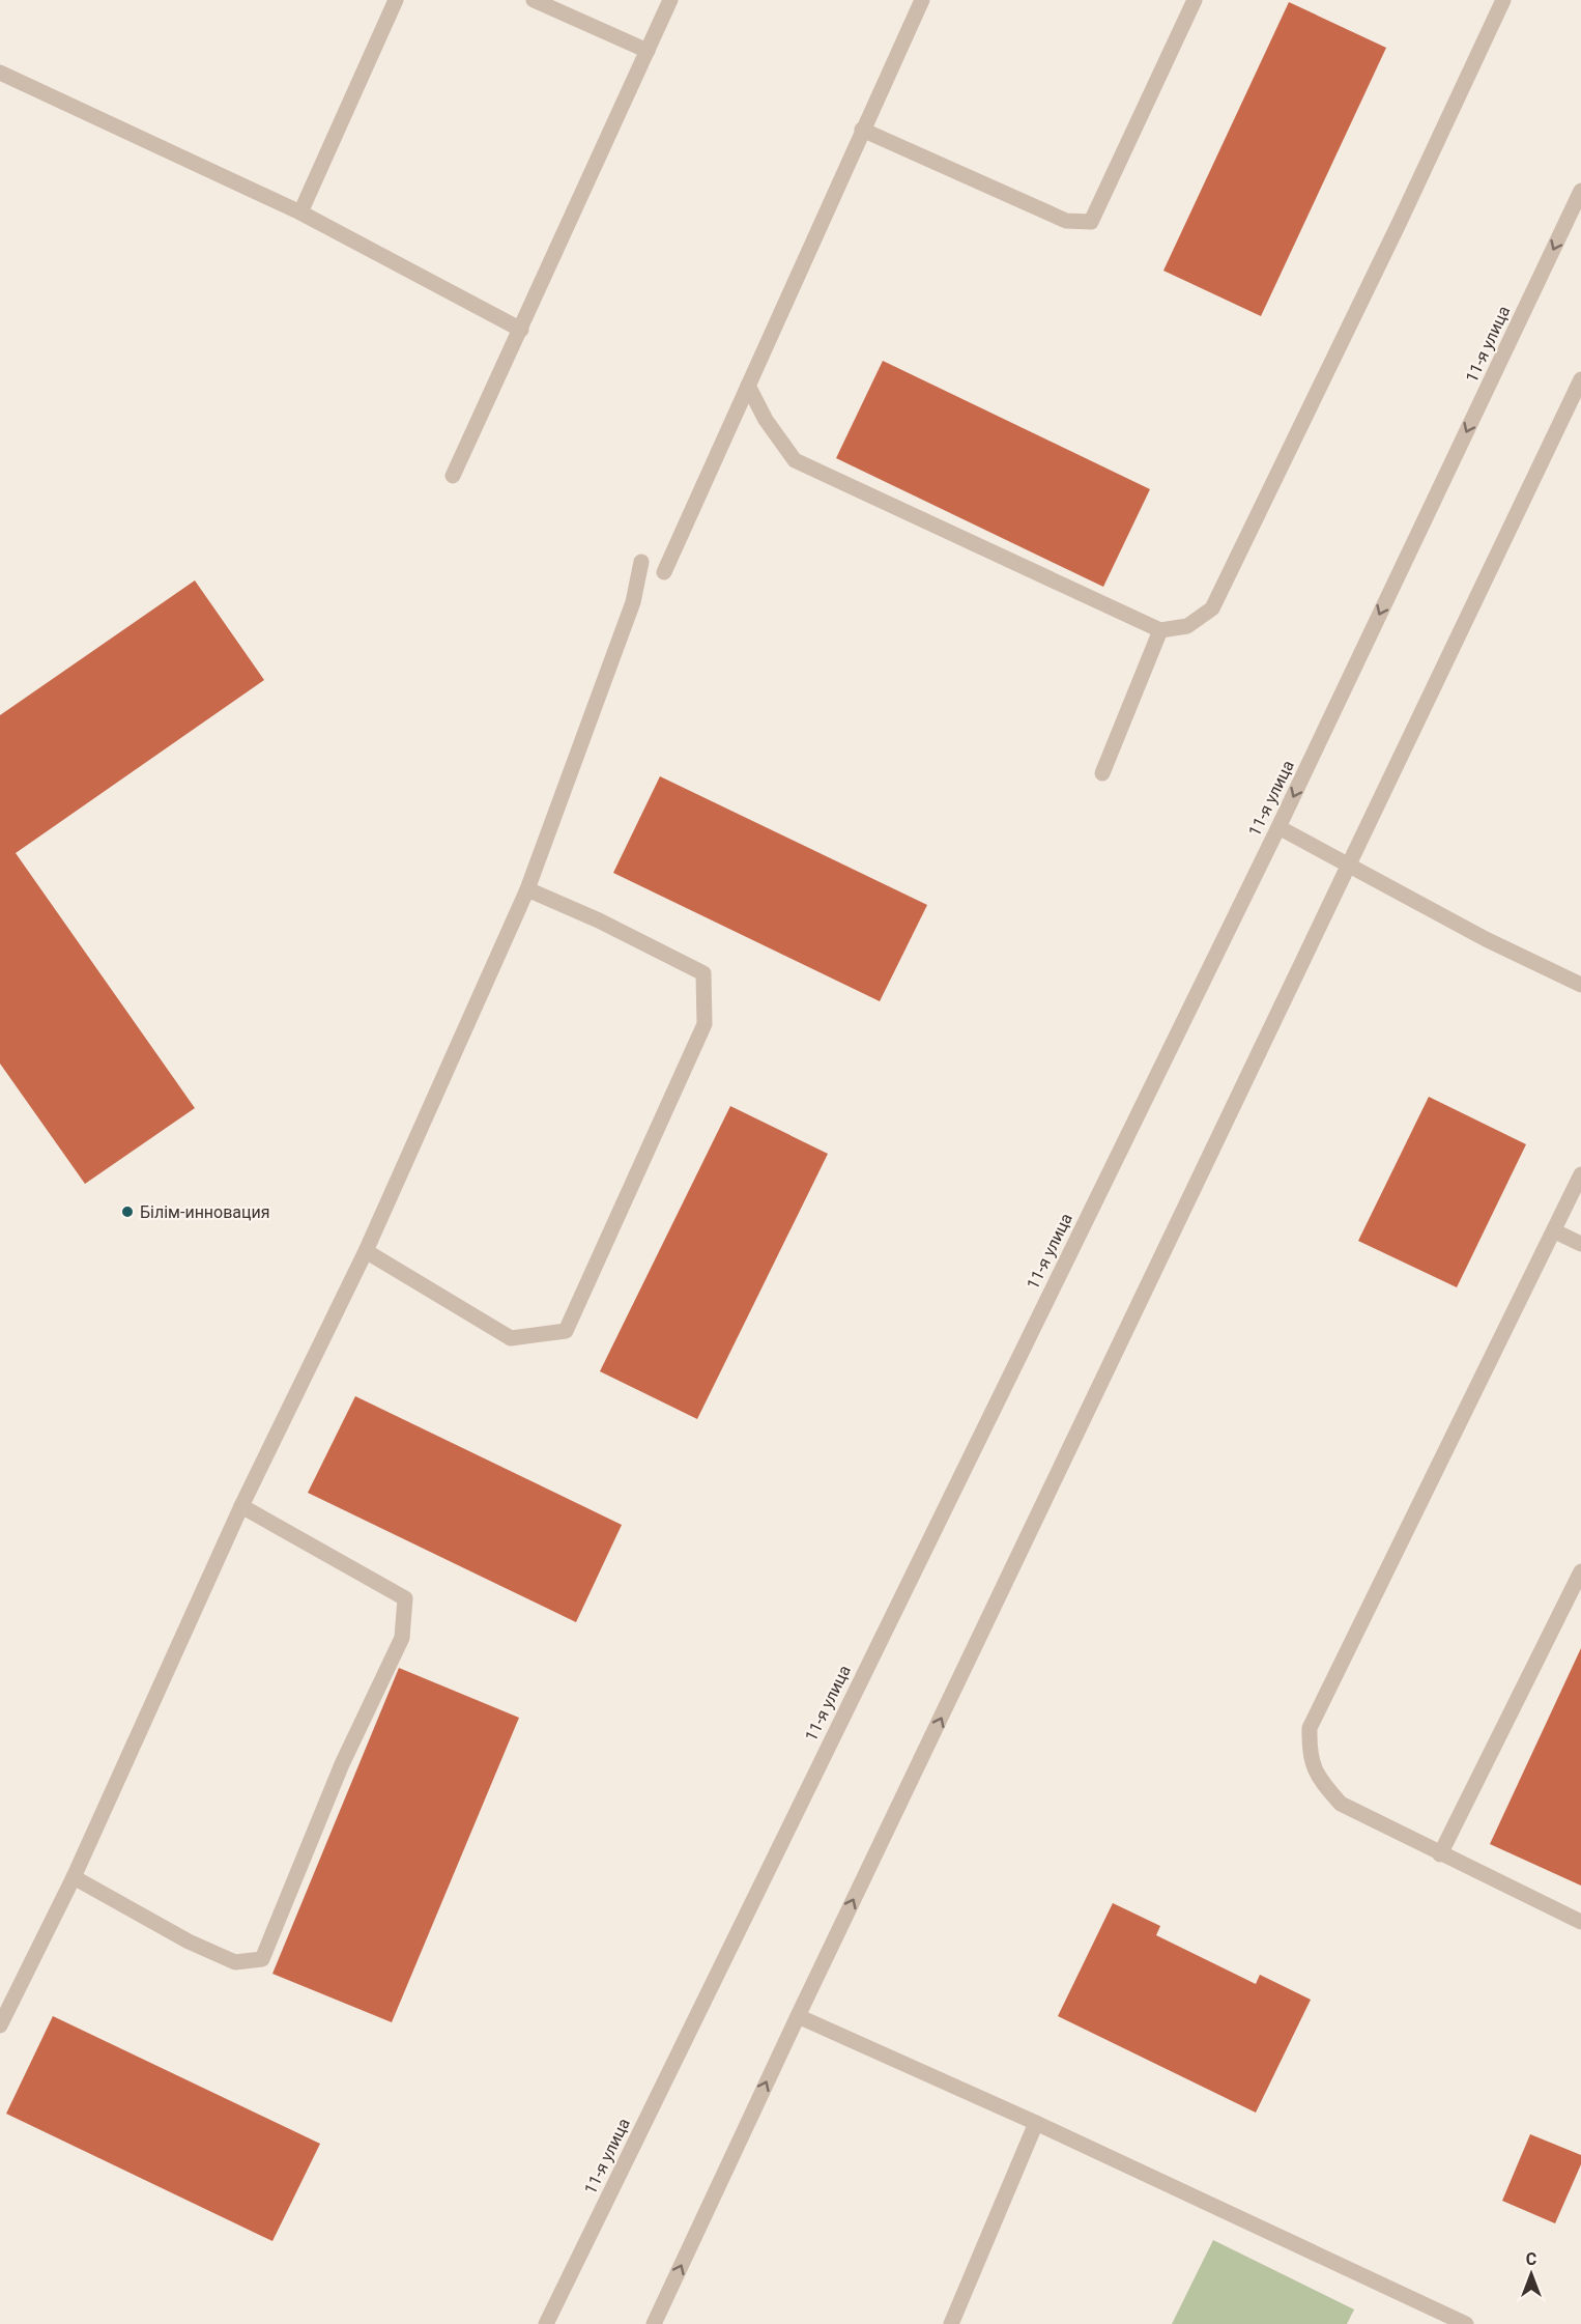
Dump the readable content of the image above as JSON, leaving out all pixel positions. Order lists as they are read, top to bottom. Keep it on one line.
{"streets":{"street":["11-я улица"]},"places":["Білім-инновация"],"north":"top"}
